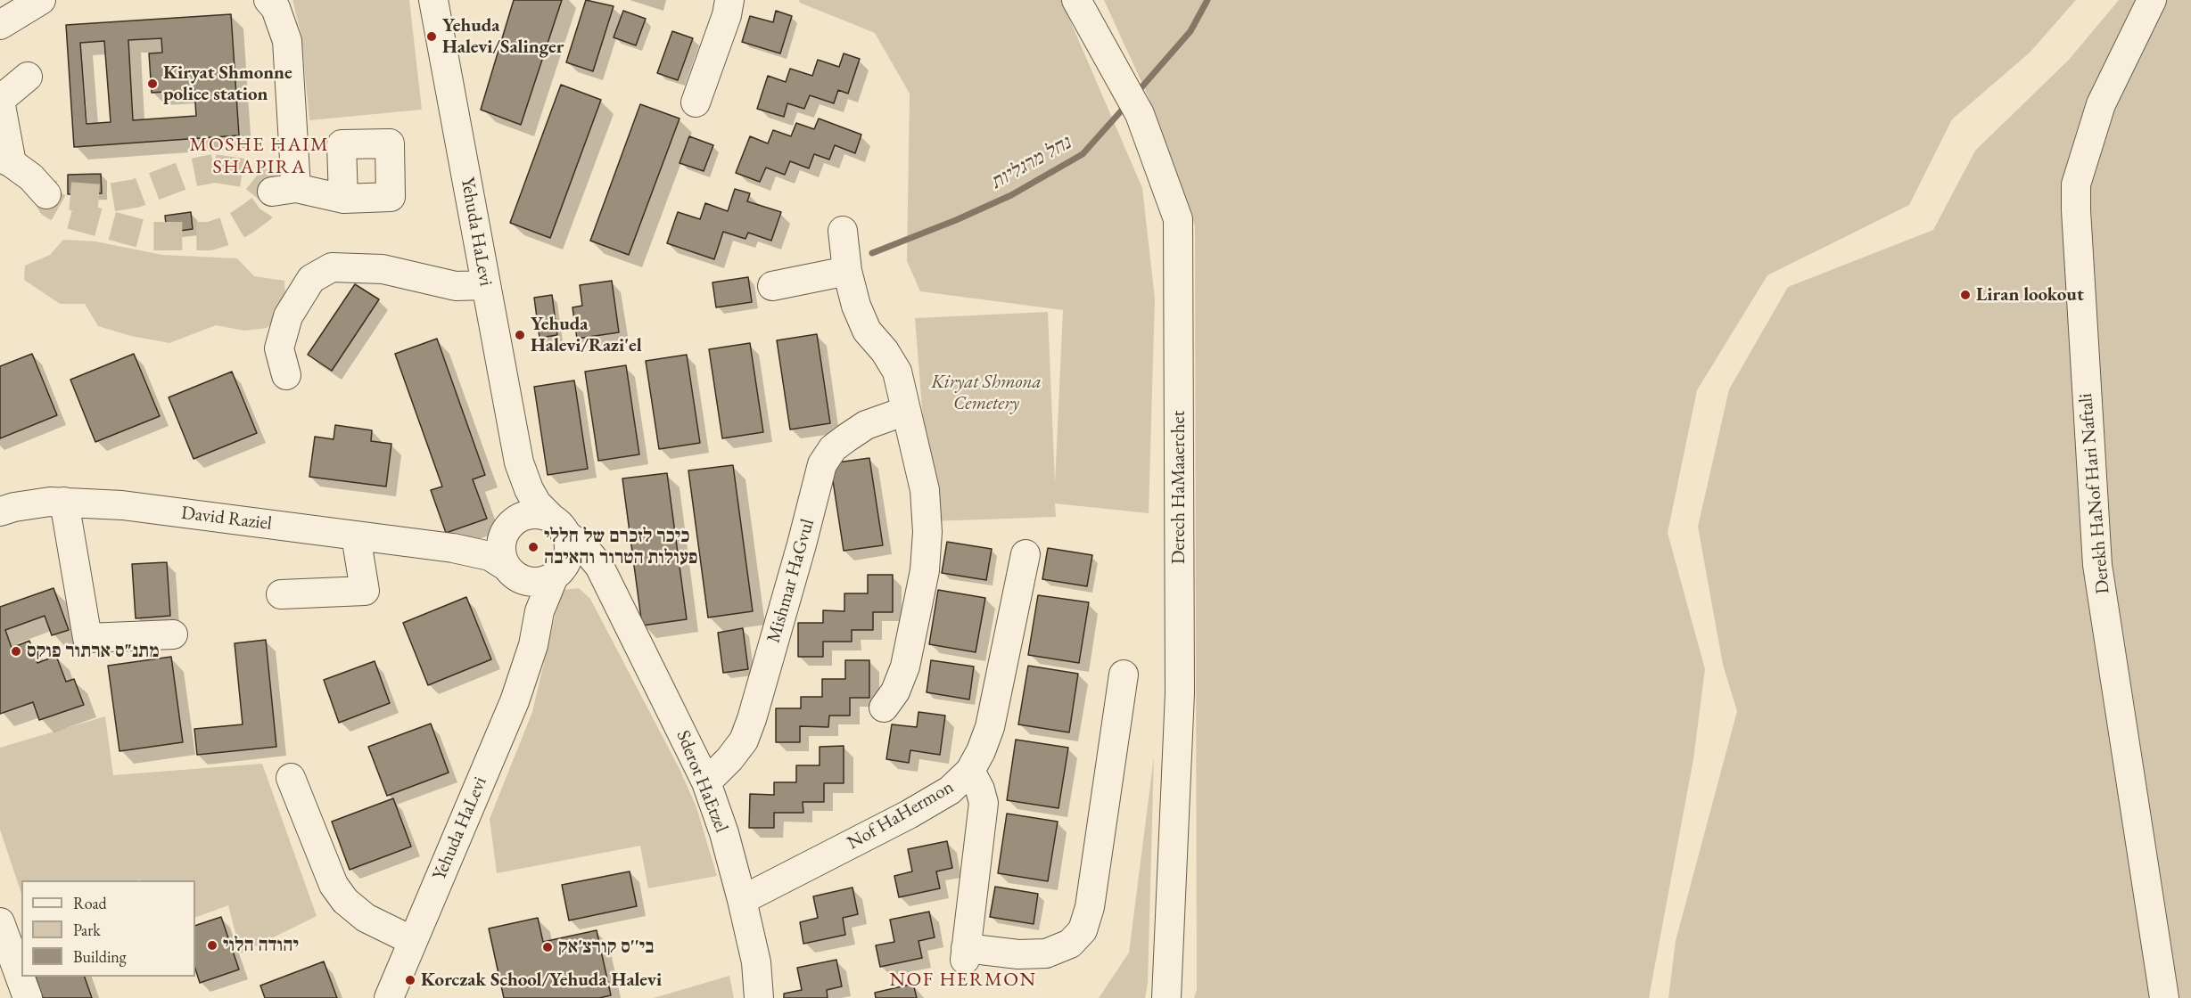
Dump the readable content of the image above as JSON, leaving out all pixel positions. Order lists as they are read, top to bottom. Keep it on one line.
{"streets":{"street":["Yehuda HaLevi","Derech HaMaaerchet","Derekh HaNof Hari Naftali","David Raziel","Mishmar HaGvul","Sderot HaEtzel","Nof HaHermon"]},"crossings":[["Yehuda HaLevi","David Raziel"],["Yehuda HaLevi","Sderot HaEtzel"],["David Raziel","Sderot HaEtzel"],["Mishmar HaGvul","Sderot HaEtzel"],["Sderot HaEtzel","Nof HaHermon"]],"districts":["MOSHE HAIM SHAPIRA","NOF HERMON"],"water":["נחל מרגליות"],"parks":["Kiryat Shmona Cemetery"],"places":["Yehuda Halevi/Salinger","Kiryat Shmonne police station","Liran lookout","Yehuda Halevi/Razi'el","כיכר לזכרם של חללי פעולות הטרור והאיבה","מתנ\"ס ארתור פוקס","יהודה הלוי","בי''ס קורצ'אק","Korczak School/Yehuda Halevi"],"legend":["Road","Park","Building"]}
